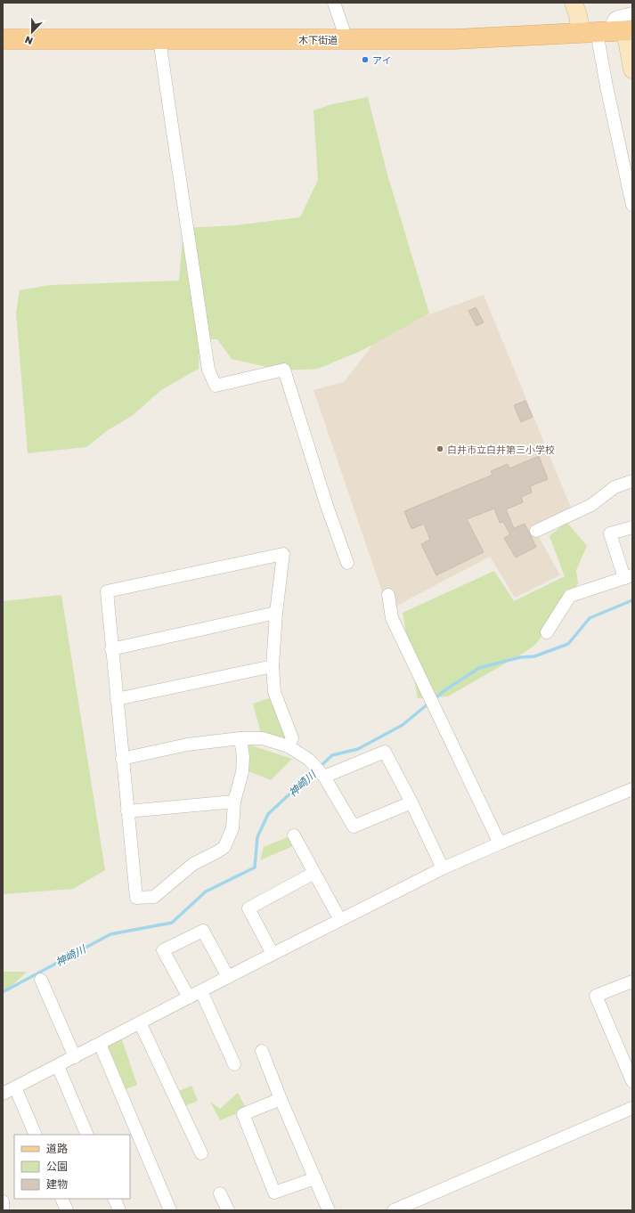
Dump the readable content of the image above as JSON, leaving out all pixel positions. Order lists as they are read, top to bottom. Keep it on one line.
{"streets":{"main road":["木下街道"]},"water":["神崎川"],"places":["アイ","白井市立白井第三小学校"],"legend":["道路","公園","建物"],"north":"bottom"}
